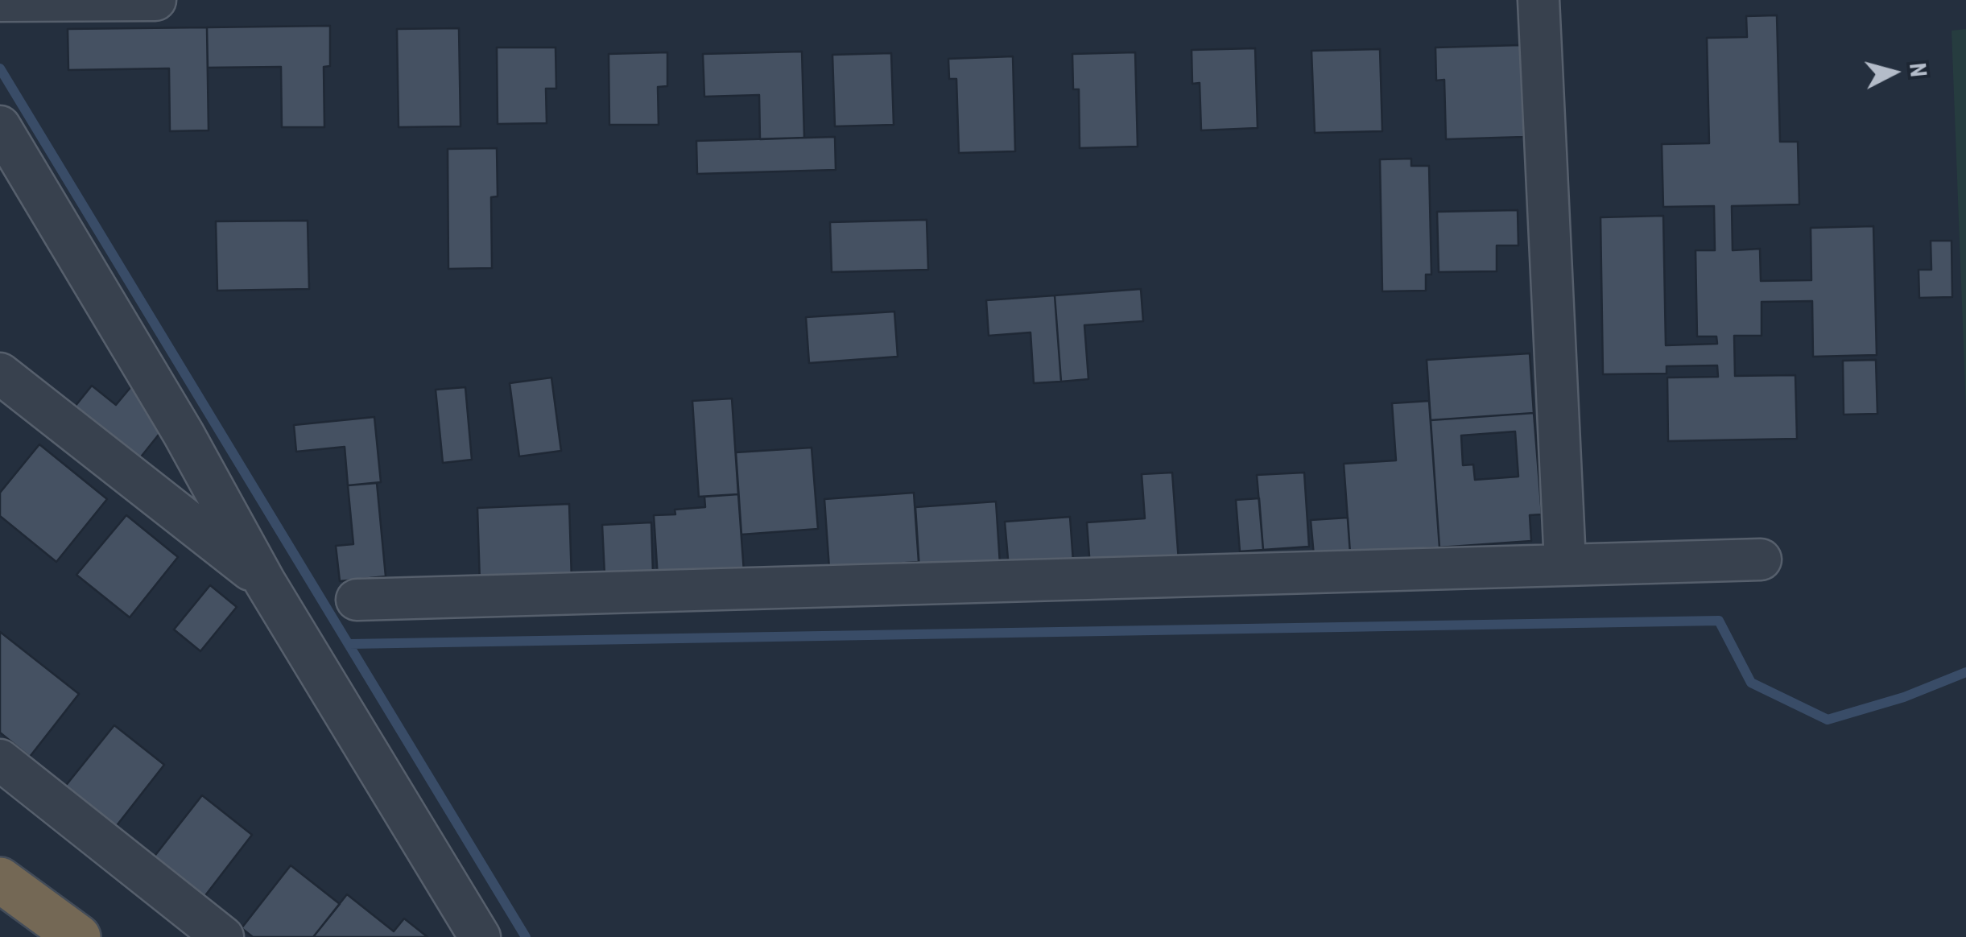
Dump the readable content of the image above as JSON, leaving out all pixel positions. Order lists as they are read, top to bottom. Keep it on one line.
{"north":"right"}
